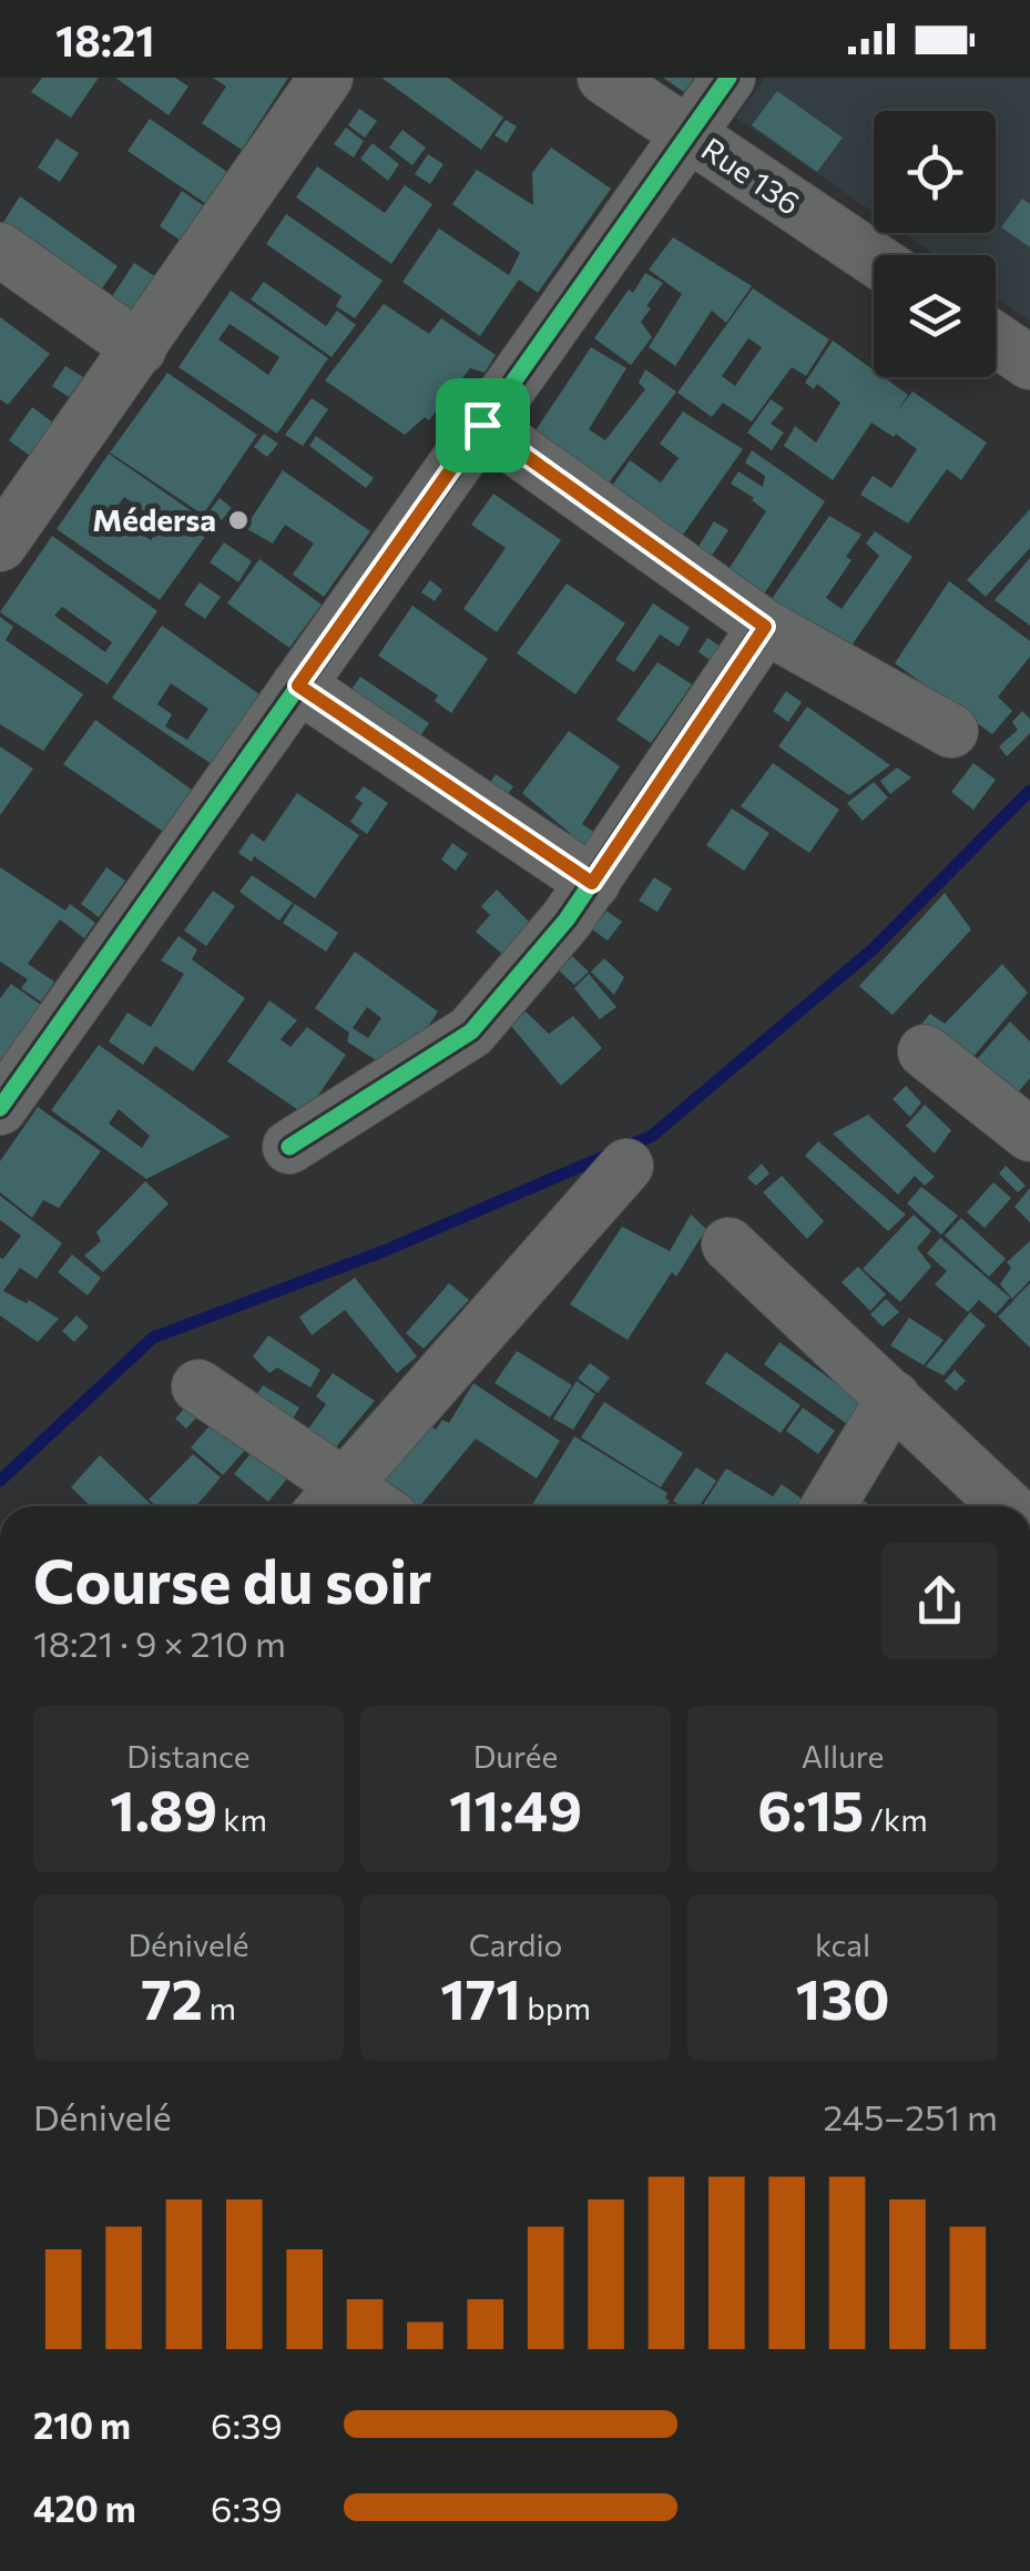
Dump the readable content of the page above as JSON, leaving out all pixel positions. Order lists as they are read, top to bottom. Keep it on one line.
{"streets":{"street":["Rue 136"]},"places":["Médersa"],"page":{"status":"18:21","heading":["Course du soir","18:21 · 9 × 210 m"],"stats":[["Distance","1.89 km"],["Durée","11:49"],["Allure","6:15 /km"],["Dénivelé","72 m"],["Cardio","171 bpm"],["kcal","130"]],"chart":["Dénivelé","245–251 m"],"list":[{"name":"210 m","note":"6:39"},{"name":"420 m","note":"6:39"}]}}
